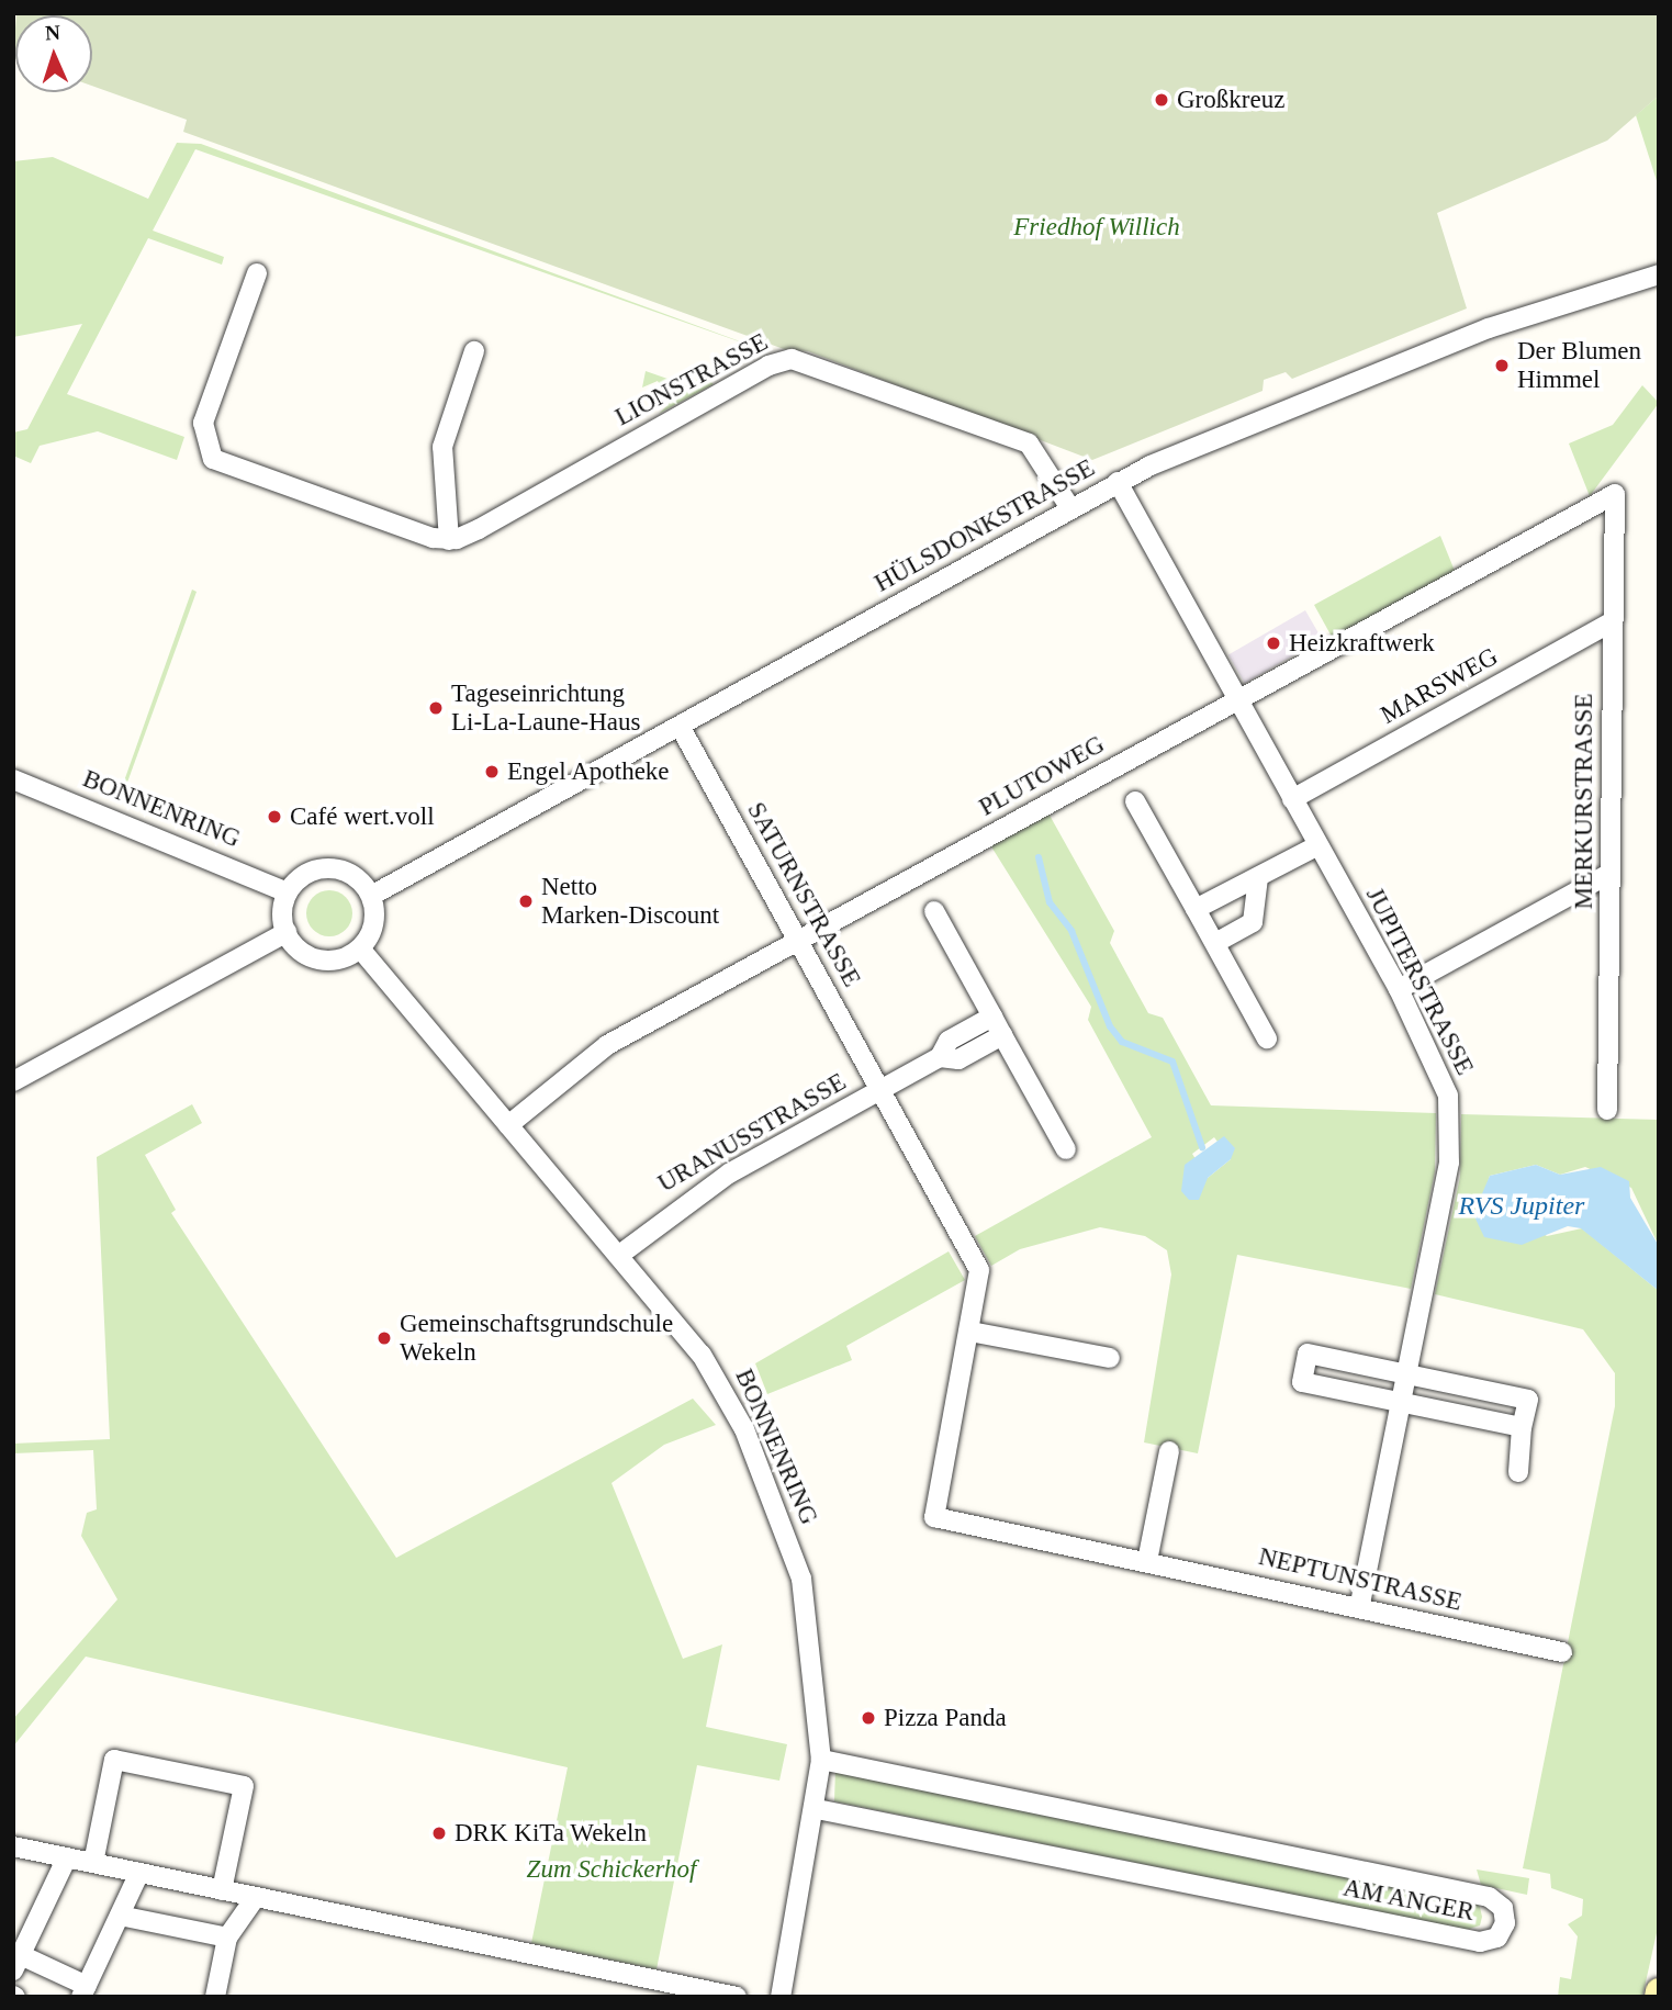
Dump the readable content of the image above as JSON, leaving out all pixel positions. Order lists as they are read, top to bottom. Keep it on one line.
{"streets":{"street":["LIONSTRASSE","HÜLSDONKSTRASSE","MARSWEG","PLUTOWEG","MERKURSTRASSE","BONNENRING","SATURNSTRASSE","JUPITERSTRASSE","URANUSSTRASSE","NEPTUNSTRASSE","AM ANGER"]},"crossings":[["LIONSTRASSE","HÜLSDONKSTRASSE"],["HÜLSDONKSTRASSE","BONNENRING"],["HÜLSDONKSTRASSE","SATURNSTRASSE"],["HÜLSDONKSTRASSE","JUPITERSTRASSE"],["MARSWEG","MERKURSTRASSE"],["MARSWEG","JUPITERSTRASSE"],["PLUTOWEG","MERKURSTRASSE"],["PLUTOWEG","BONNENRING"],["PLUTOWEG","SATURNSTRASSE"],["PLUTOWEG","JUPITERSTRASSE"],["BONNENRING","URANUSSTRASSE"],["BONNENRING","AM ANGER"],["SATURNSTRASSE","URANUSSTRASSE"],["SATURNSTRASSE","NEPTUNSTRASSE"],["JUPITERSTRASSE","NEPTUNSTRASSE"]],"water":["RVS Jupiter"],"parks":["Friedhof Willich","Zum Schickerhof"],"places":["Großkreuz","Der Blumen Himmel","Heizkraftwerk","Tageseinrichtung Li-La-Laune-Haus","Engel Apotheke","Café wert.voll","Netto Marken-Discount","Gemeinschaftsgrundschule Wekeln","Pizza Panda","DRK KiTa Wekeln"],"north":"top"}
